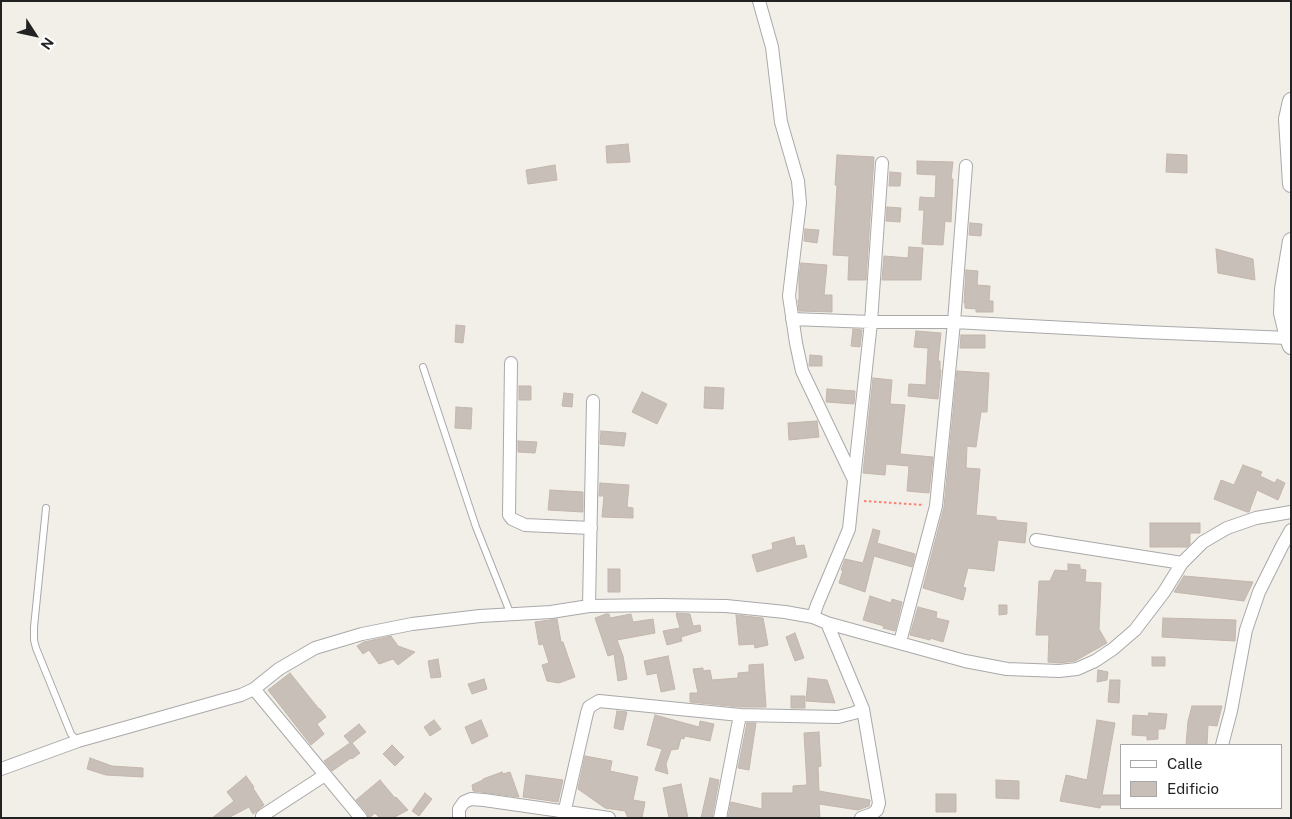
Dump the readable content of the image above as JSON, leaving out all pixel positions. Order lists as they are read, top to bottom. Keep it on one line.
{"legend":["Calle","Edificio"],"north":"bottom right"}
